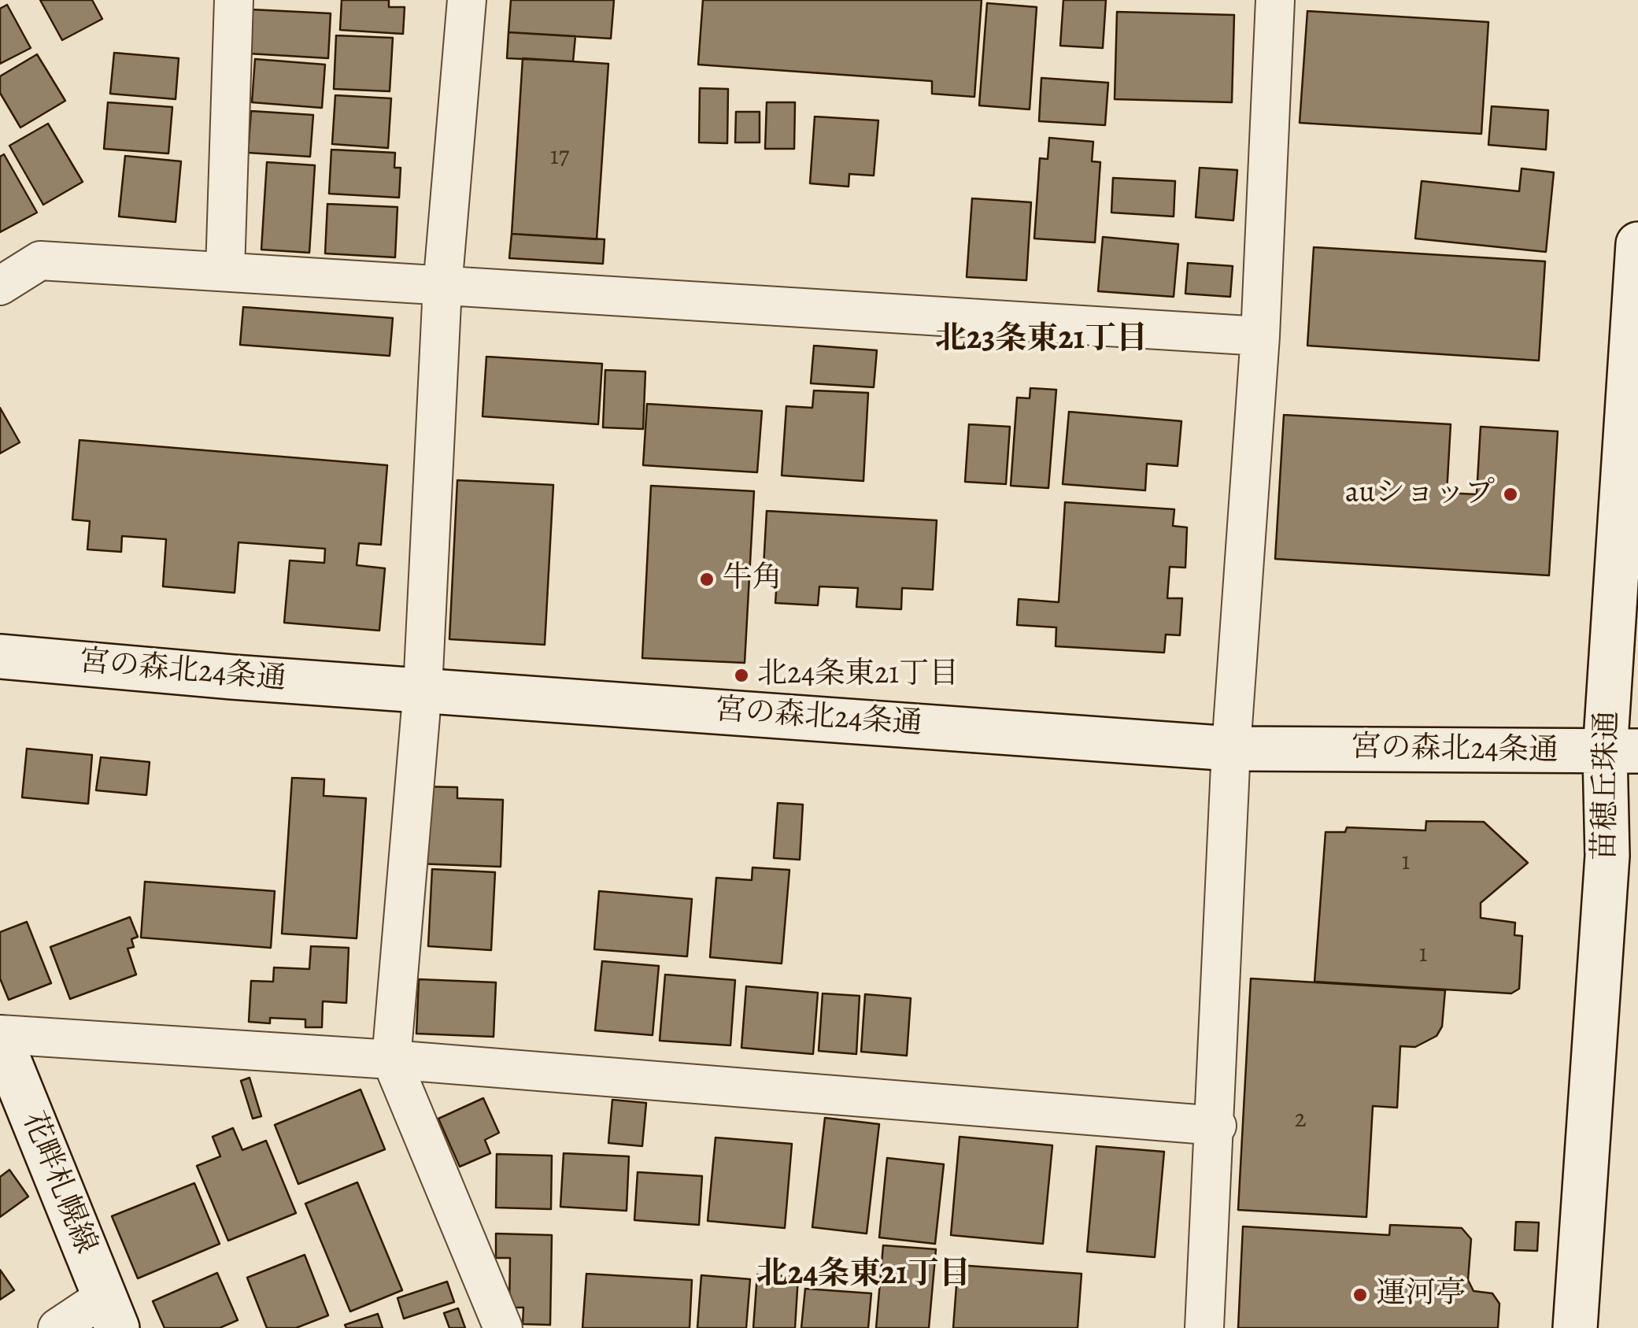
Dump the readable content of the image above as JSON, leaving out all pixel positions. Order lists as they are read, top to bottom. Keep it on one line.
{"streets":{"street":["宮の森北24条通","苗穂丘珠通","花畔札幌線"]},"crossings":[["宮の森北24条通","苗穂丘珠通"]],"districts":["北23条東21丁目","北24条東21丁目"],"places":["auショップ","牛角","北24条東21丁目","運河亭"],"house_numbers":["17","1","1","2"]}
